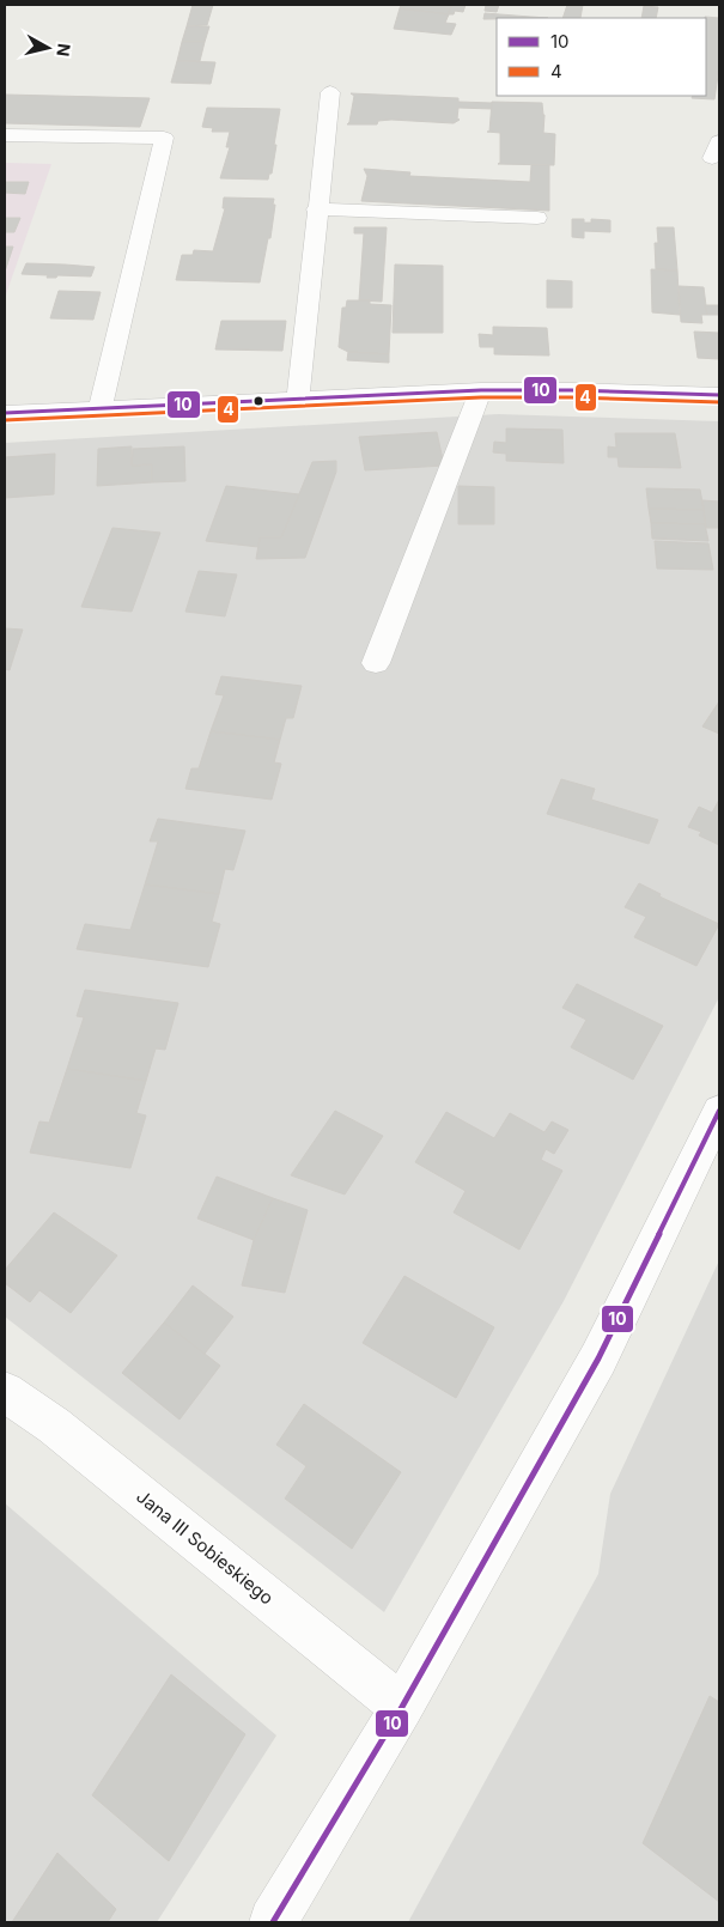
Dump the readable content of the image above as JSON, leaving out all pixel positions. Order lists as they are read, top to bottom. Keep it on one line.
{"streets":{"street":["Jana III Sobieskiego"]},"lines":["transit line 10","transit line 4"],"legend":["10","4"],"north":"right"}
